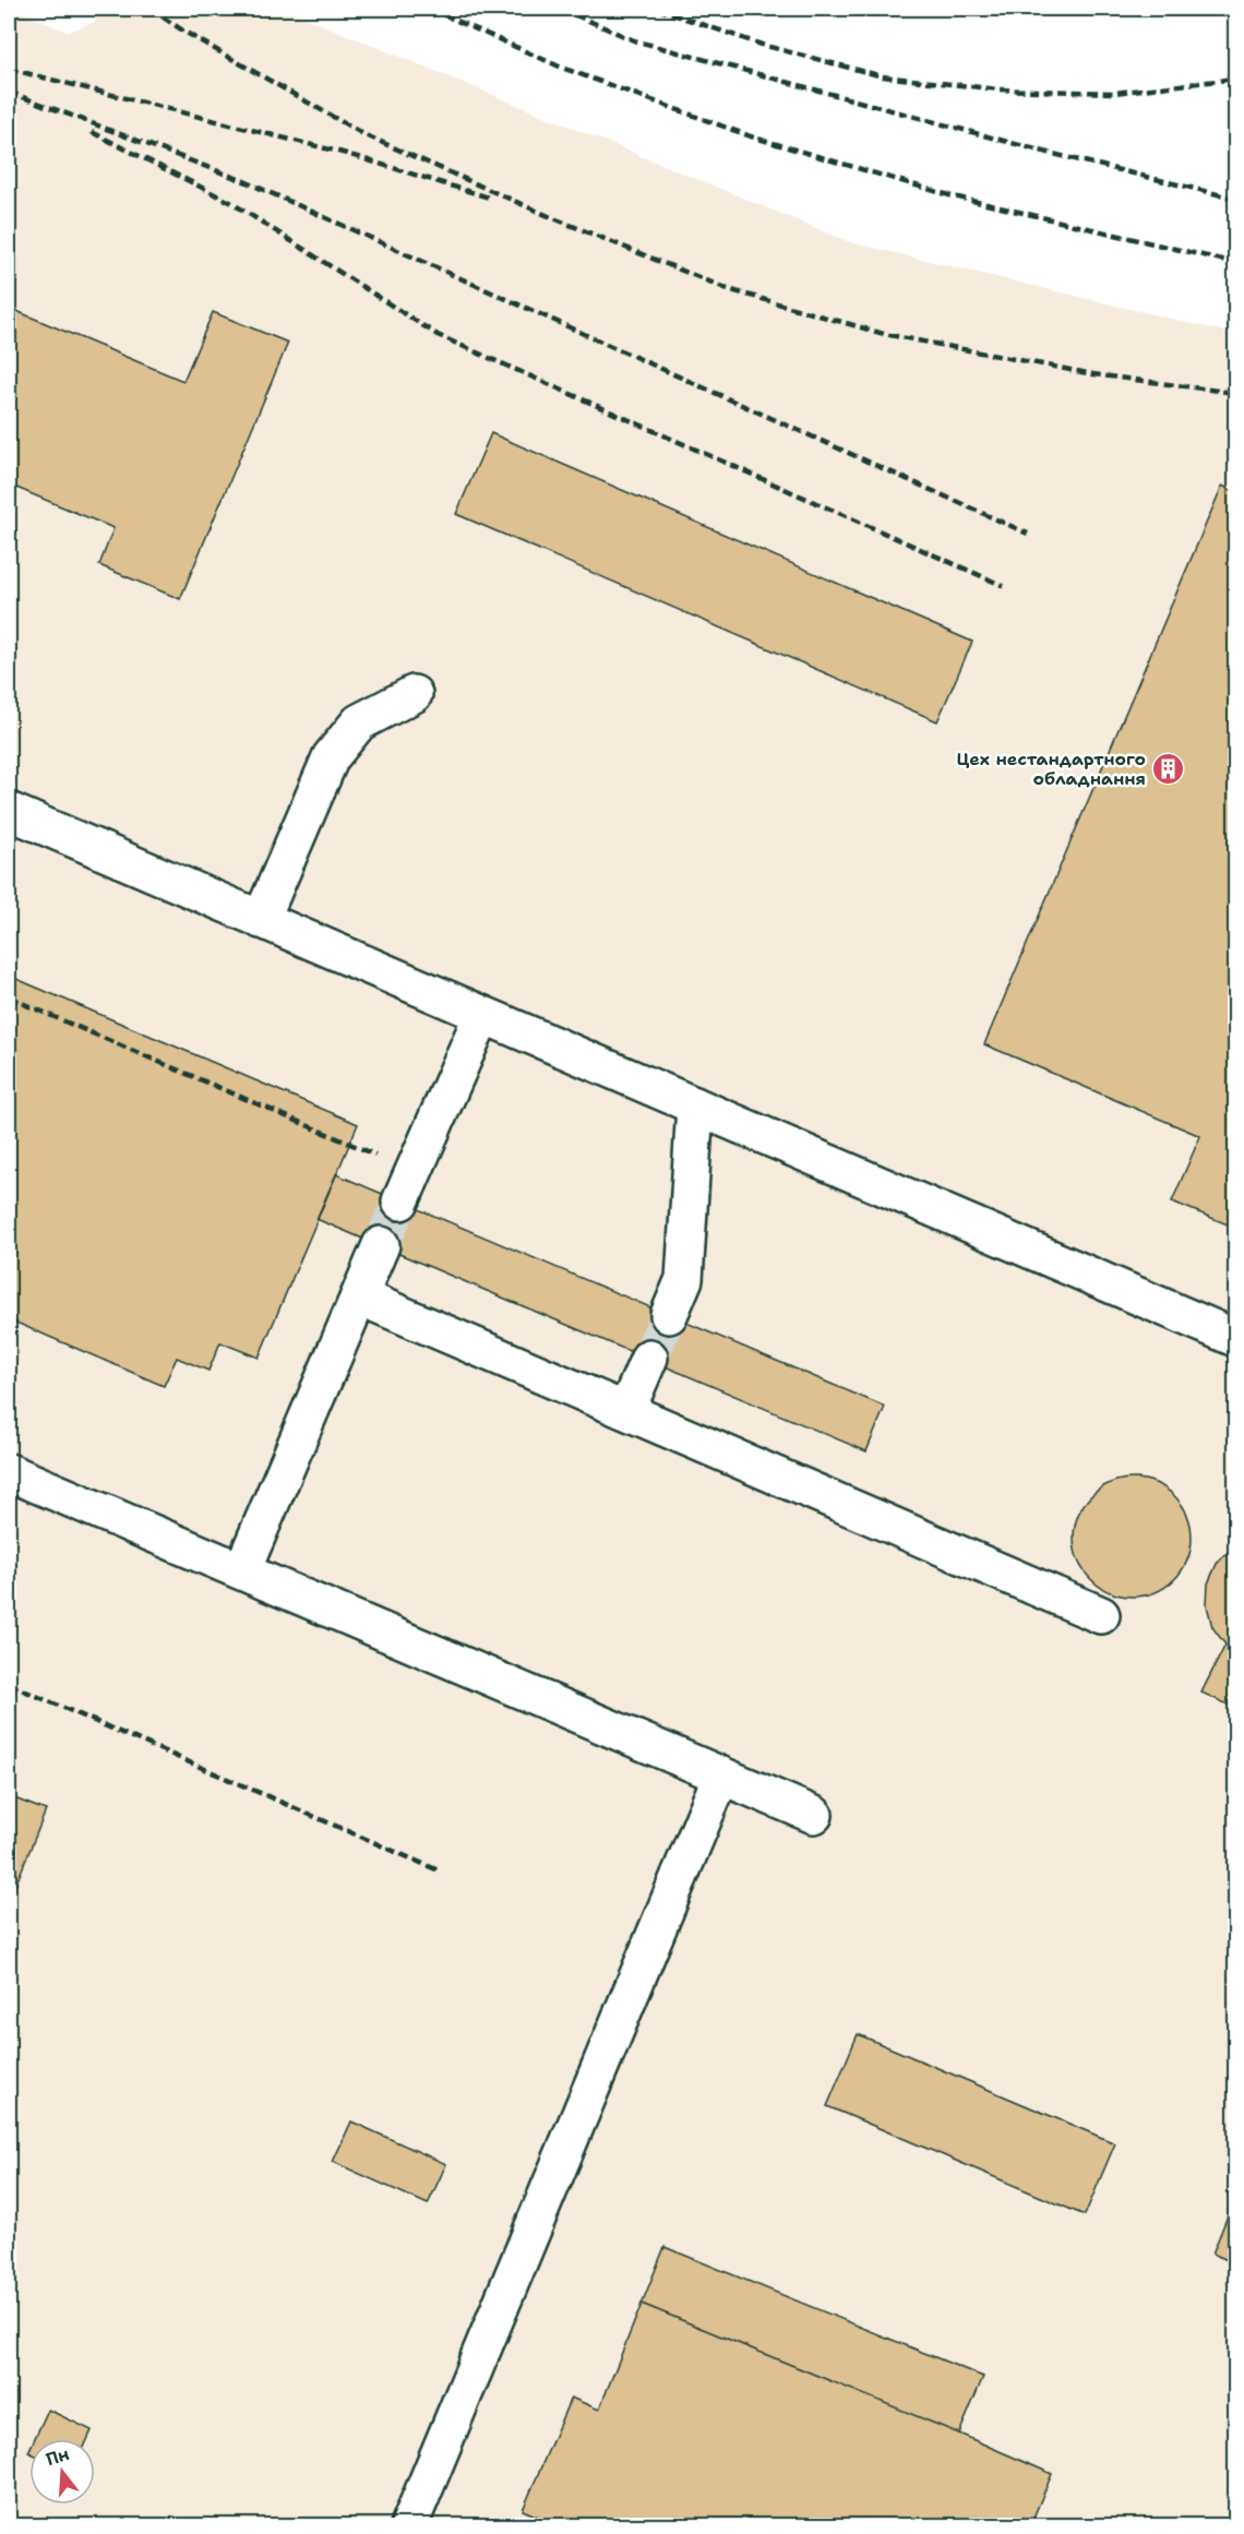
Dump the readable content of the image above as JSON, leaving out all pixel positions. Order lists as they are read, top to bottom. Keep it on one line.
{"places":{"building":["Цех нестандартного обладнання"]},"north":"top"}
